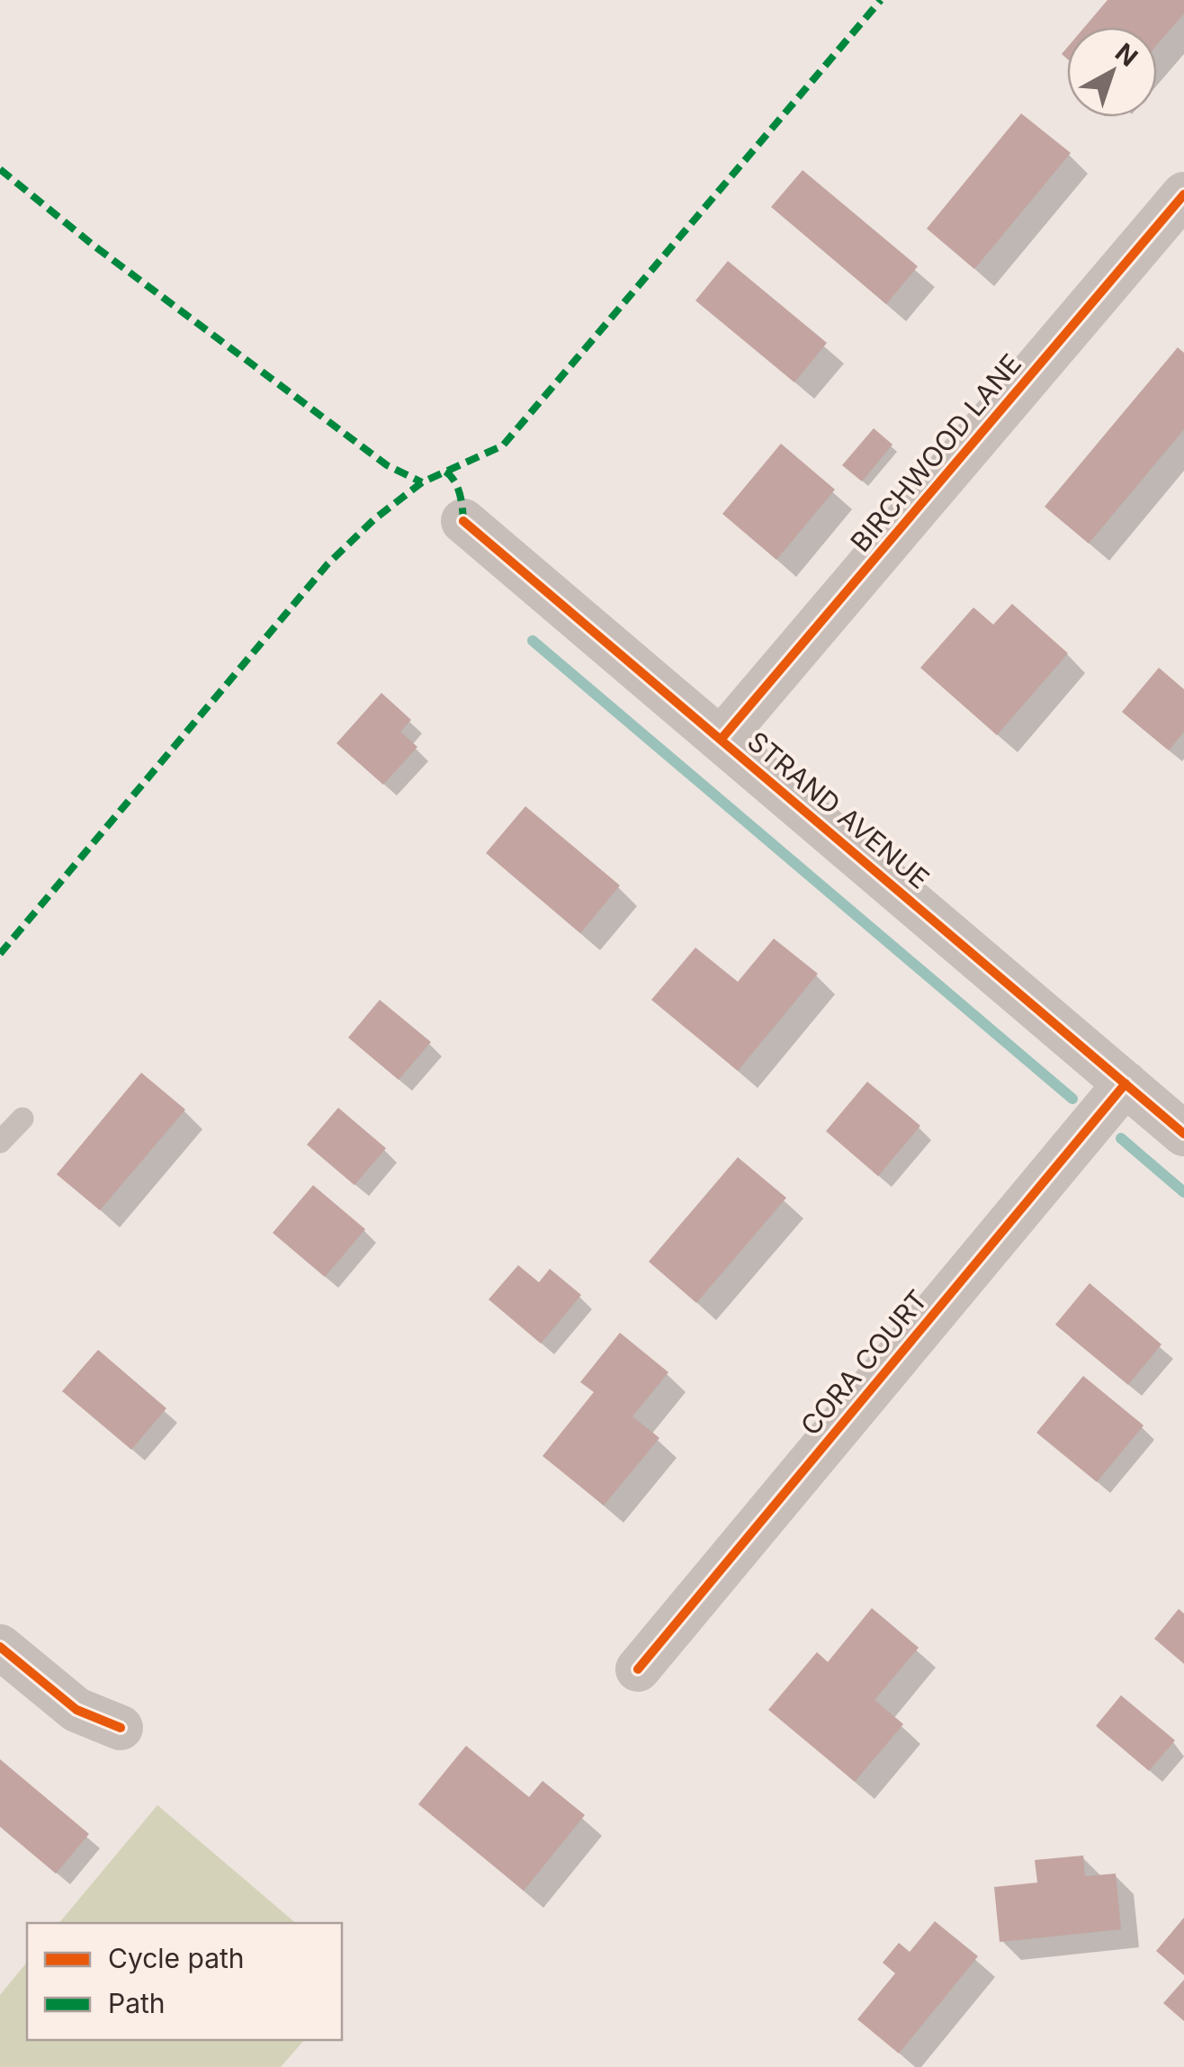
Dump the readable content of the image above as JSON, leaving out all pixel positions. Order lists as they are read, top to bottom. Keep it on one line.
{"streets":{"street":["BIRCHWOOD LANE","STRAND AVENUE","CORA COURT"]},"crossings":[["BIRCHWOOD LANE","STRAND AVENUE"],["STRAND AVENUE","CORA COURT"]],"legend":["Cycle path","Path"],"north":"top right"}
